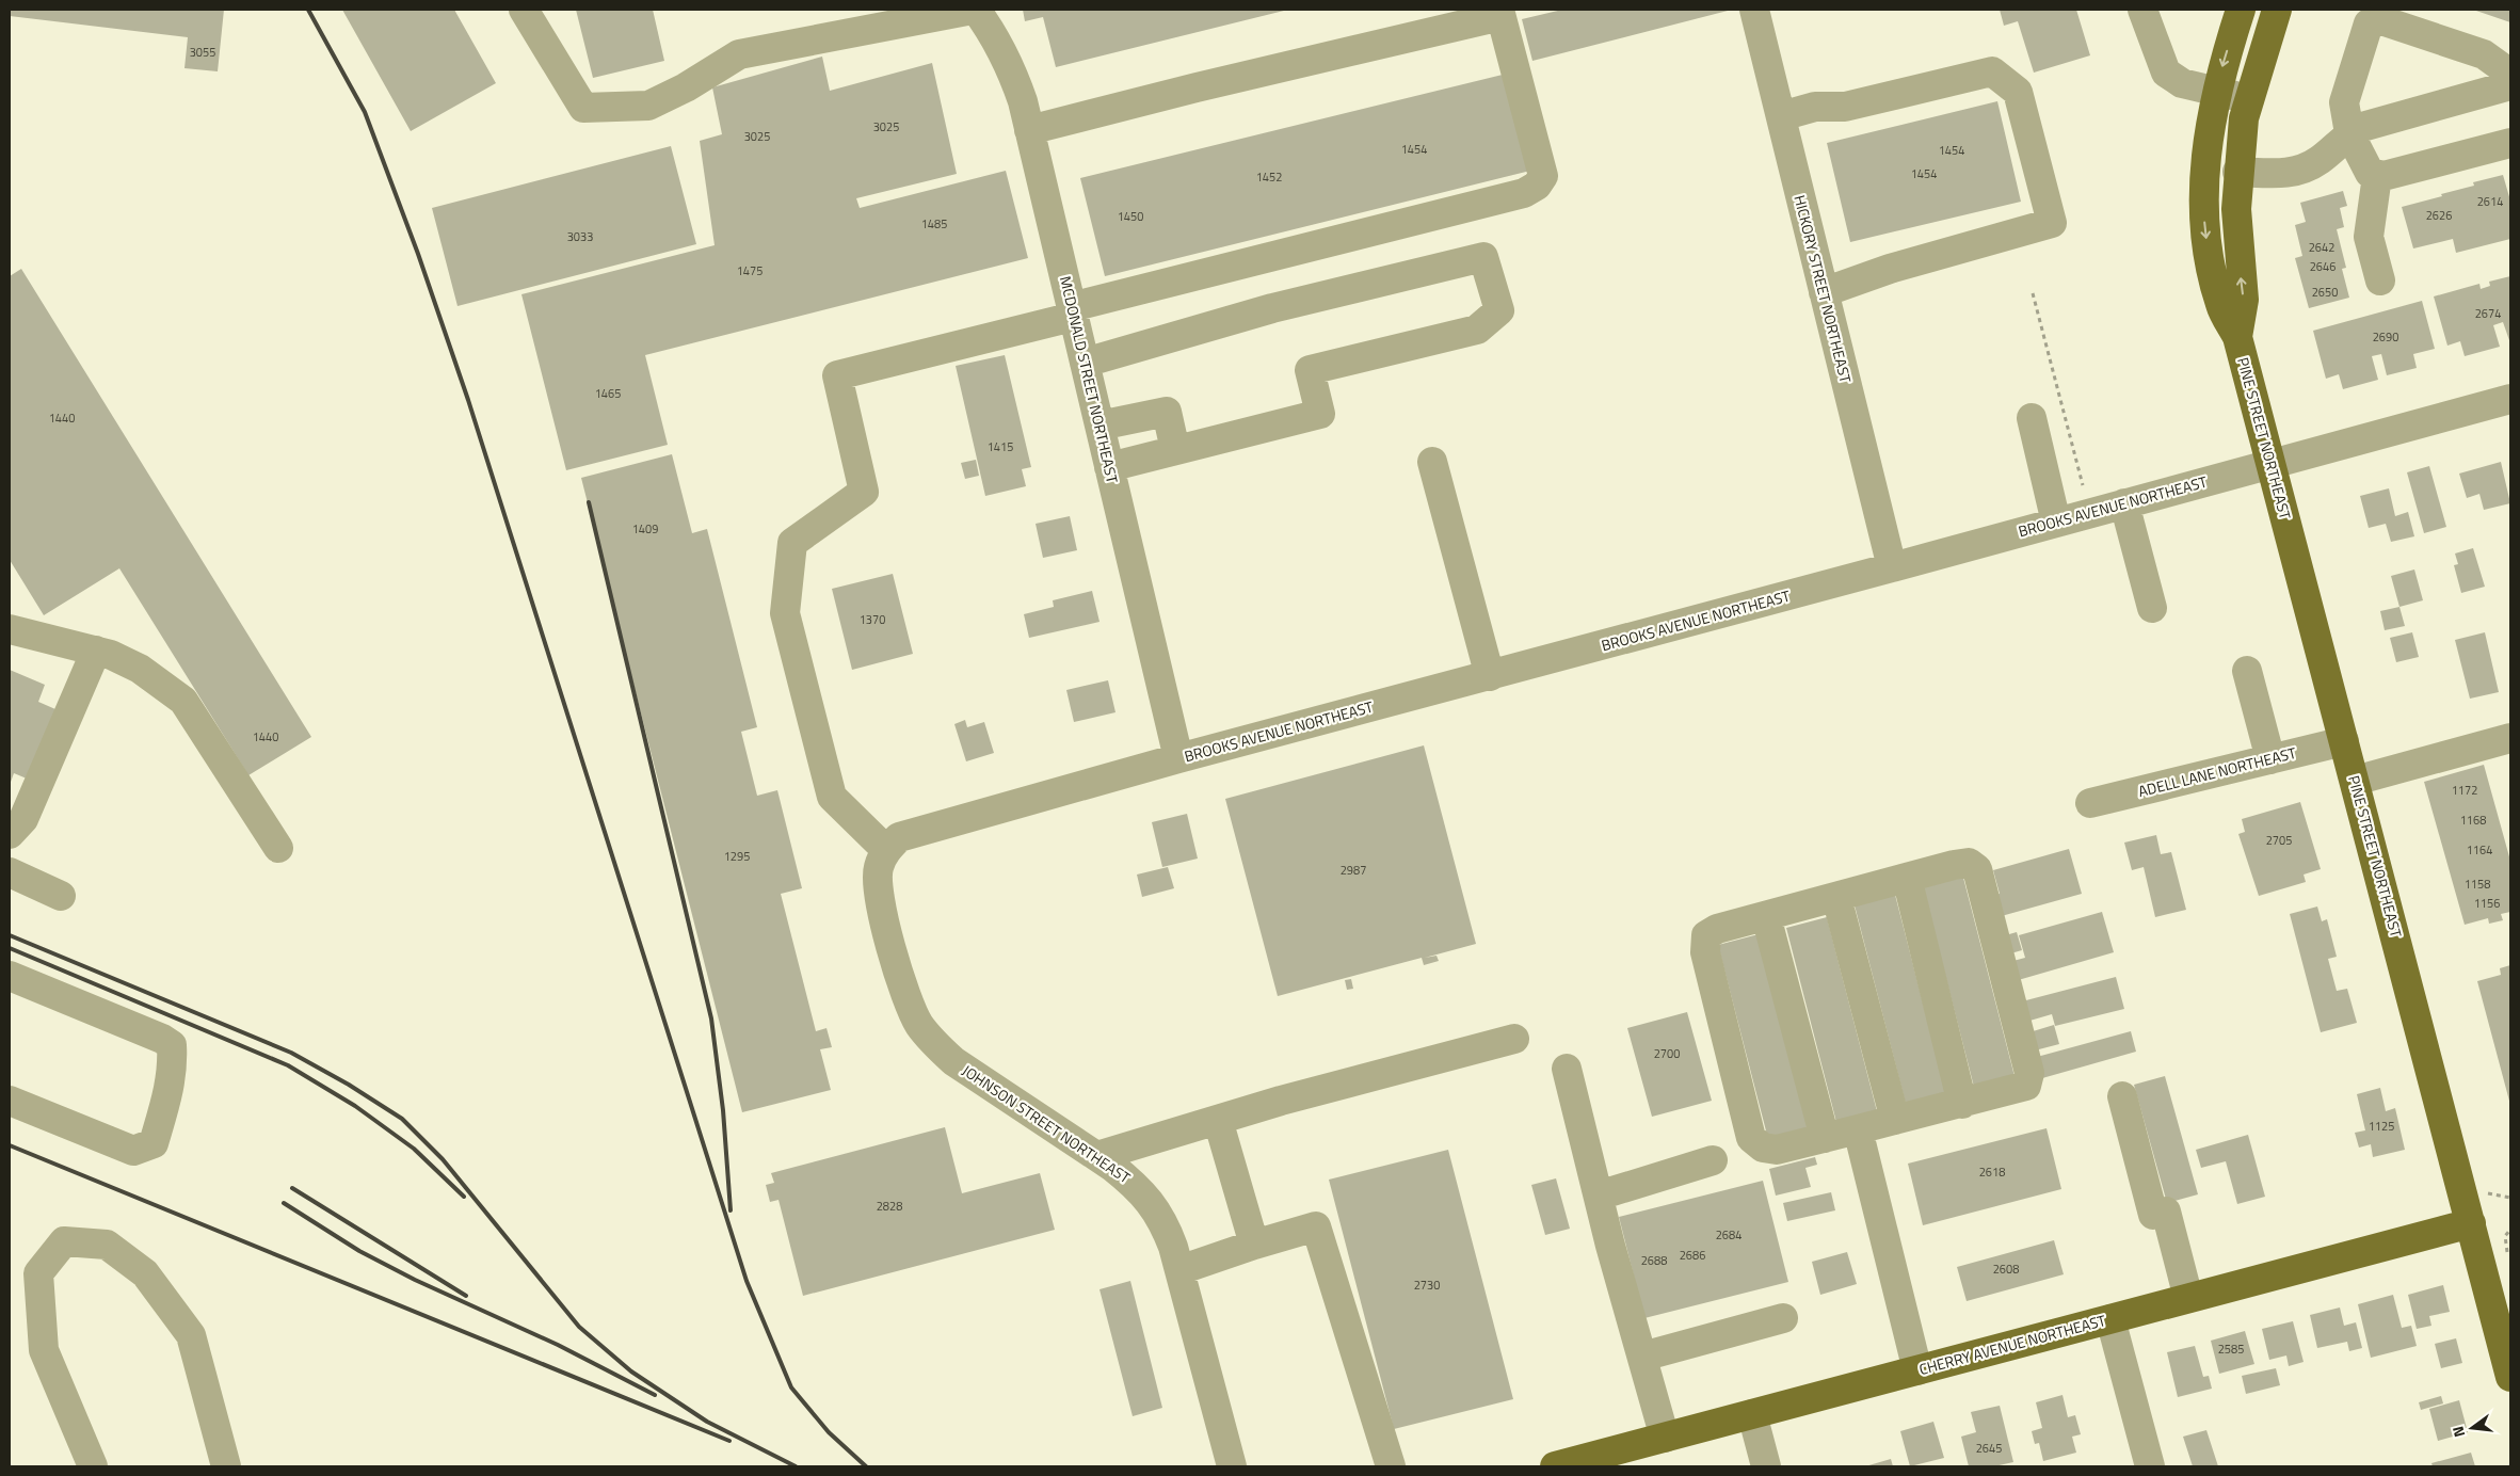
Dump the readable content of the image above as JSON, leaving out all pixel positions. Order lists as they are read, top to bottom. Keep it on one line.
{"streets":{"main road":["PINE STREET NORTHEAST","CHERRY AVENUE NORTHEAST"],"street":["HICKORY STREET NORTHEAST","MCDONALD STREET NORTHEAST","BROOKS AVENUE NORTHEAST","ADELL LANE NORTHEAST","JOHNSON STREET NORTHEAST"]},"crossings":[["HICKORY STREET NORTHEAST","BROOKS AVENUE NORTHEAST"],["MCDONALD STREET NORTHEAST","BROOKS AVENUE NORTHEAST"],["PINE STREET NORTHEAST","BROOKS AVENUE NORTHEAST"],["PINE STREET NORTHEAST","ADELL LANE NORTHEAST"],["PINE STREET NORTHEAST","CHERRY AVENUE NORTHEAST"],["BROOKS AVENUE NORTHEAST","JOHNSON STREET NORTHEAST"]],"house_numbers":["3055","3025","3025","1454","1454","1454","1452","2614","2626","1450","1485","3033","2642","2646","1475","2650","2674","2690","1465","1440","1415","1409","1370","1440","1172","1168","2705","1164","1295","2987","1158","1156","2700","1125","2618","2828","2684","2686","2688","2608","2730","2585","2645"],"north":"left"}
